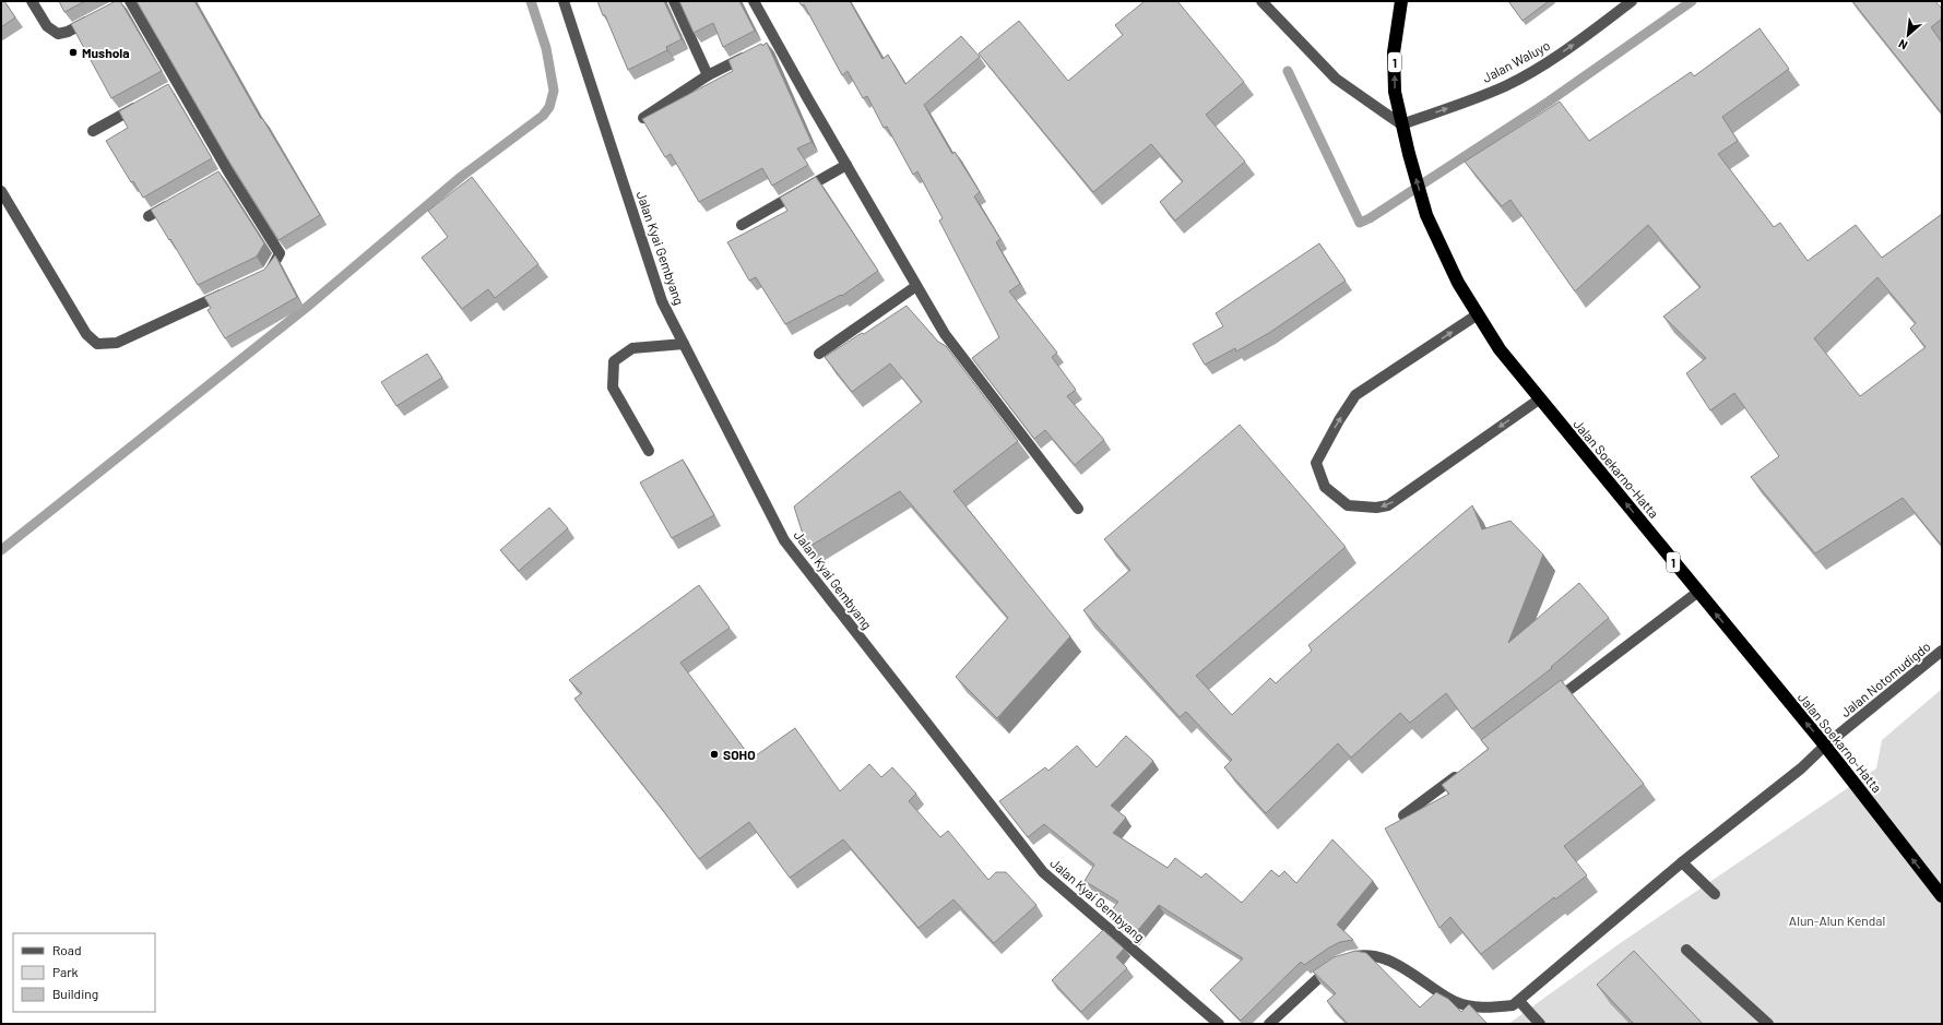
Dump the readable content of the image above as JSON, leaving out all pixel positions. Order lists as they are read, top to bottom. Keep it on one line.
{"streets":{"highway":["1","Jalan Soekarno-Hatta"],"street":["Jalan Waluyo","Jalan Kyai Gembyang","Jalan Notomudigdo"]},"crossings":[["Jalan Waluyo","Jalan Soekarno-Hatta"],["Jalan Soekarno-Hatta","Jalan Notomudigdo"]],"one_way":["Jalan Waluyo","Jalan Soekarno-Hatta"],"parks":["Alun-Alun Kendal"],"places":["Mushola","SOHO"],"legend":["Road","Park","Building"],"north":"bottom left"}
